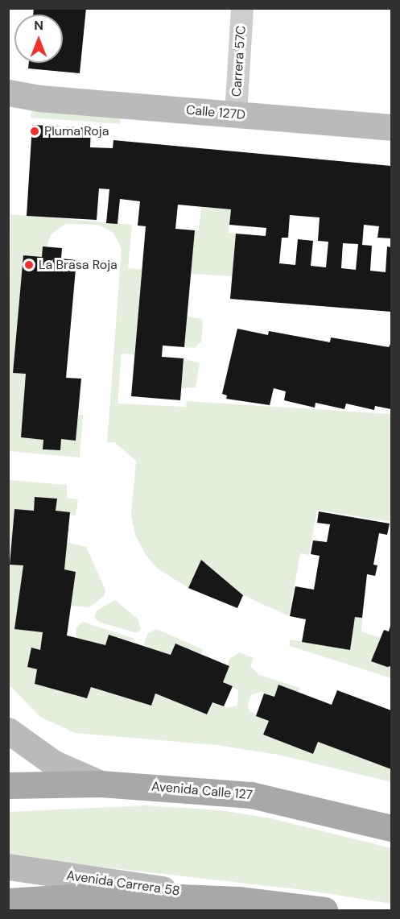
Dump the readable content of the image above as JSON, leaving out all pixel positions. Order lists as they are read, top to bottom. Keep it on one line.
{"streets":{"main road":["Avenida Calle 127"],"street":["Carrera 57C","Calle 127D","Avenida Carrera 58"]},"crossings":[["Carrera 57C","Calle 127D"]],"places":["Pluma Roja","La Brasa Roja"],"north":"top"}
